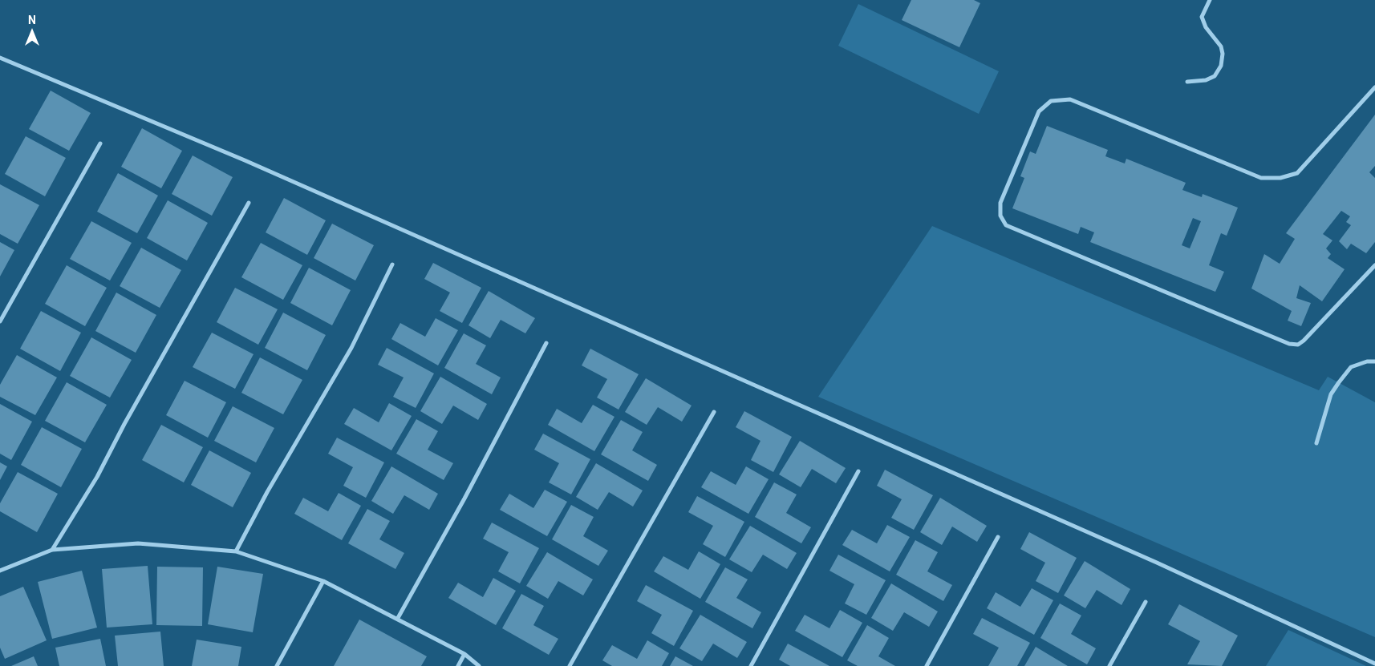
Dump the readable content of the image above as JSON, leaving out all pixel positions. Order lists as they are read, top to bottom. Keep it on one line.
{"north":"top"}
